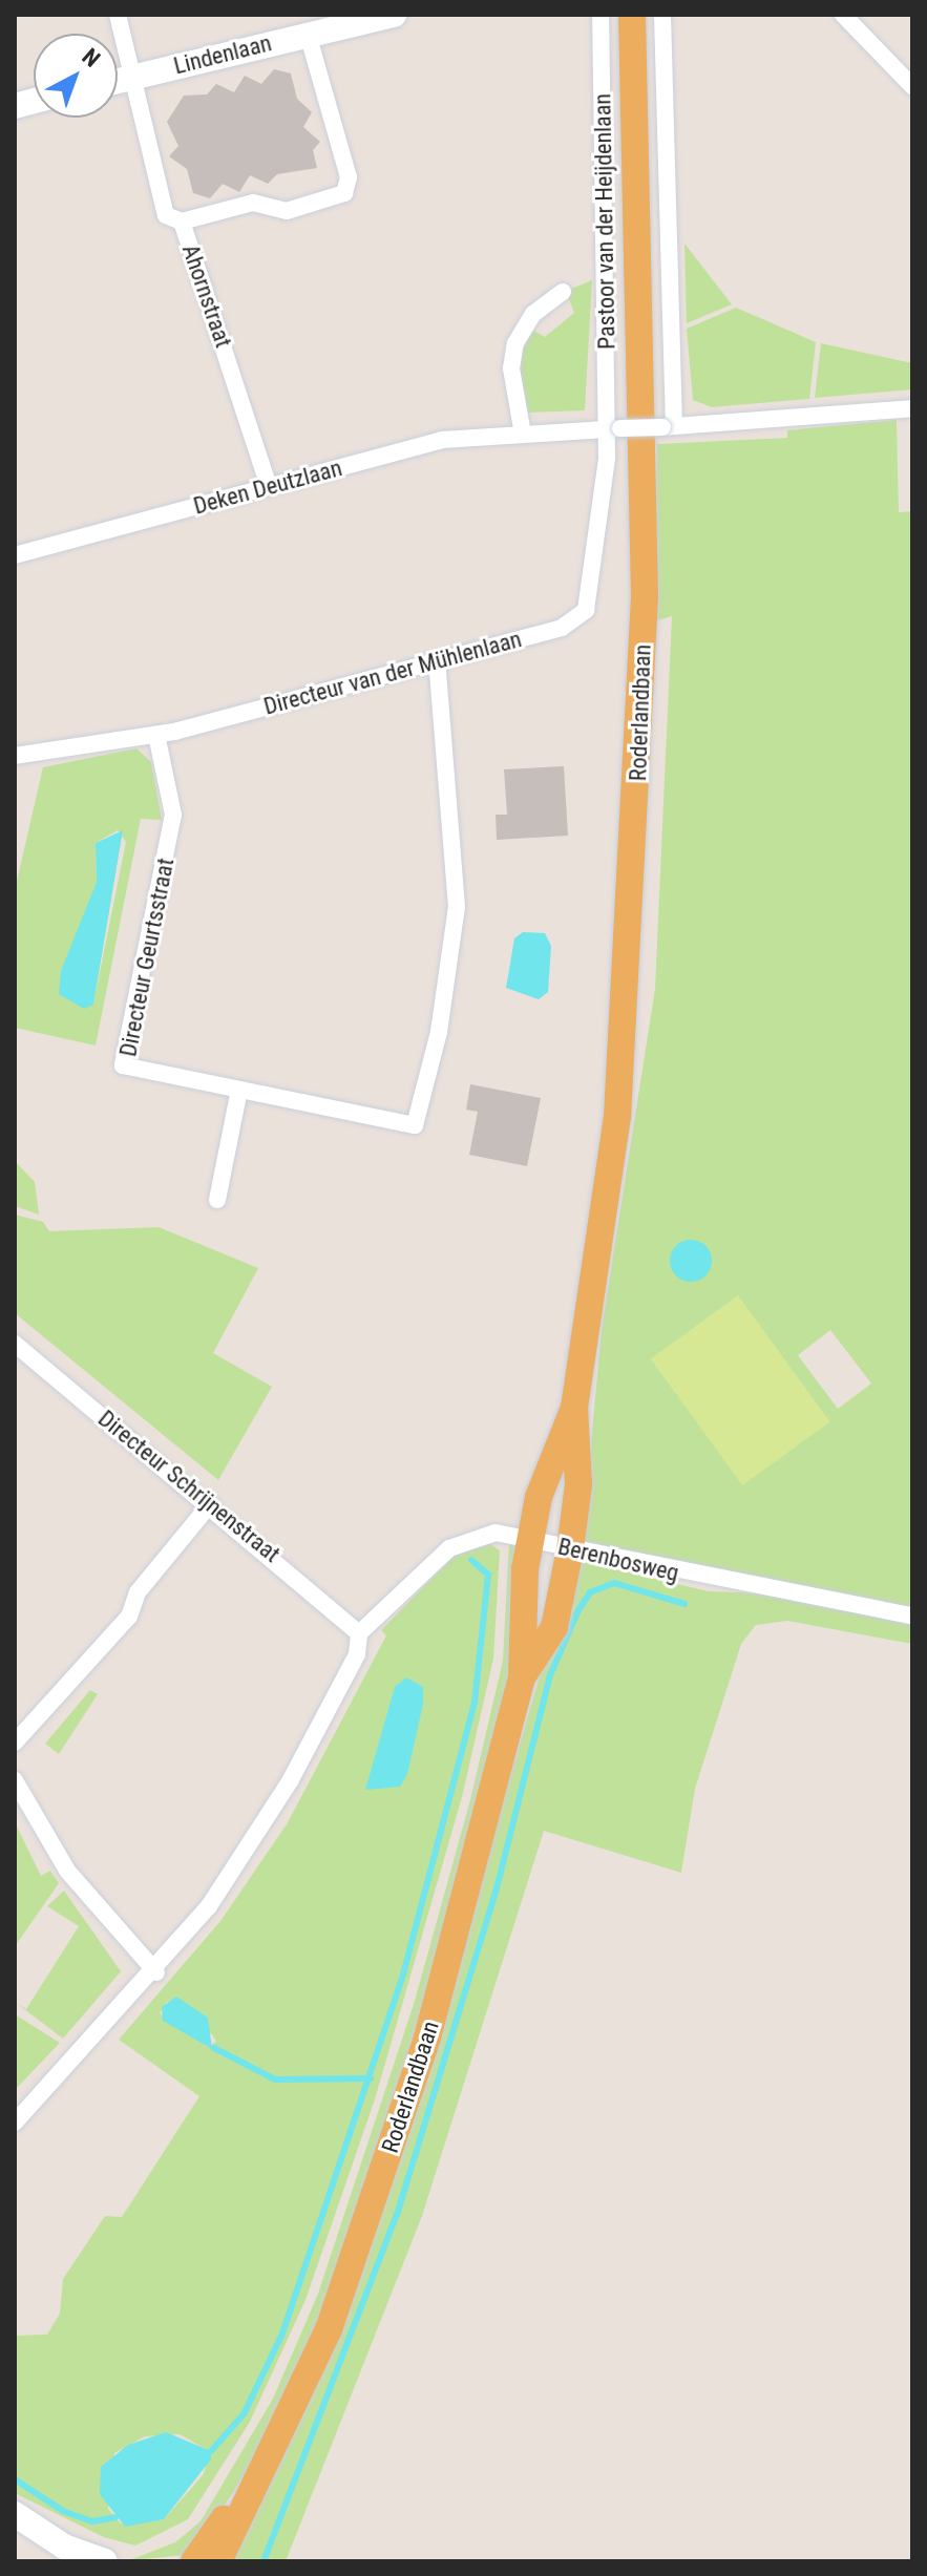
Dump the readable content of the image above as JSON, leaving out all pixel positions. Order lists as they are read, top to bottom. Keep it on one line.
{"streets":{"main road":["Roderlandbaan"],"street":["Lindenlaan","Pastoor van der Heijdenlaan","Ahornstraat","Deken Deutzlaan","Directeur van der Mühlenlaan","Directeur Geurtsstraat","Directeur Schrijnenstraat","Berenbosweg"]},"crossings":[["Lindenlaan","Ahornstraat"],["Pastoor van der Heijdenlaan","Deken Deutzlaan"],["Pastoor van der Heijdenlaan","Directeur van der Mühlenlaan"],["Ahornstraat","Deken Deutzlaan"],["Deken Deutzlaan","Directeur van der Mühlenlaan"],["Directeur van der Mühlenlaan","Directeur Geurtsstraat"],["Roderlandbaan","Berenbosweg"],["Directeur Schrijnenstraat","Berenbosweg"]],"north":"top right"}
